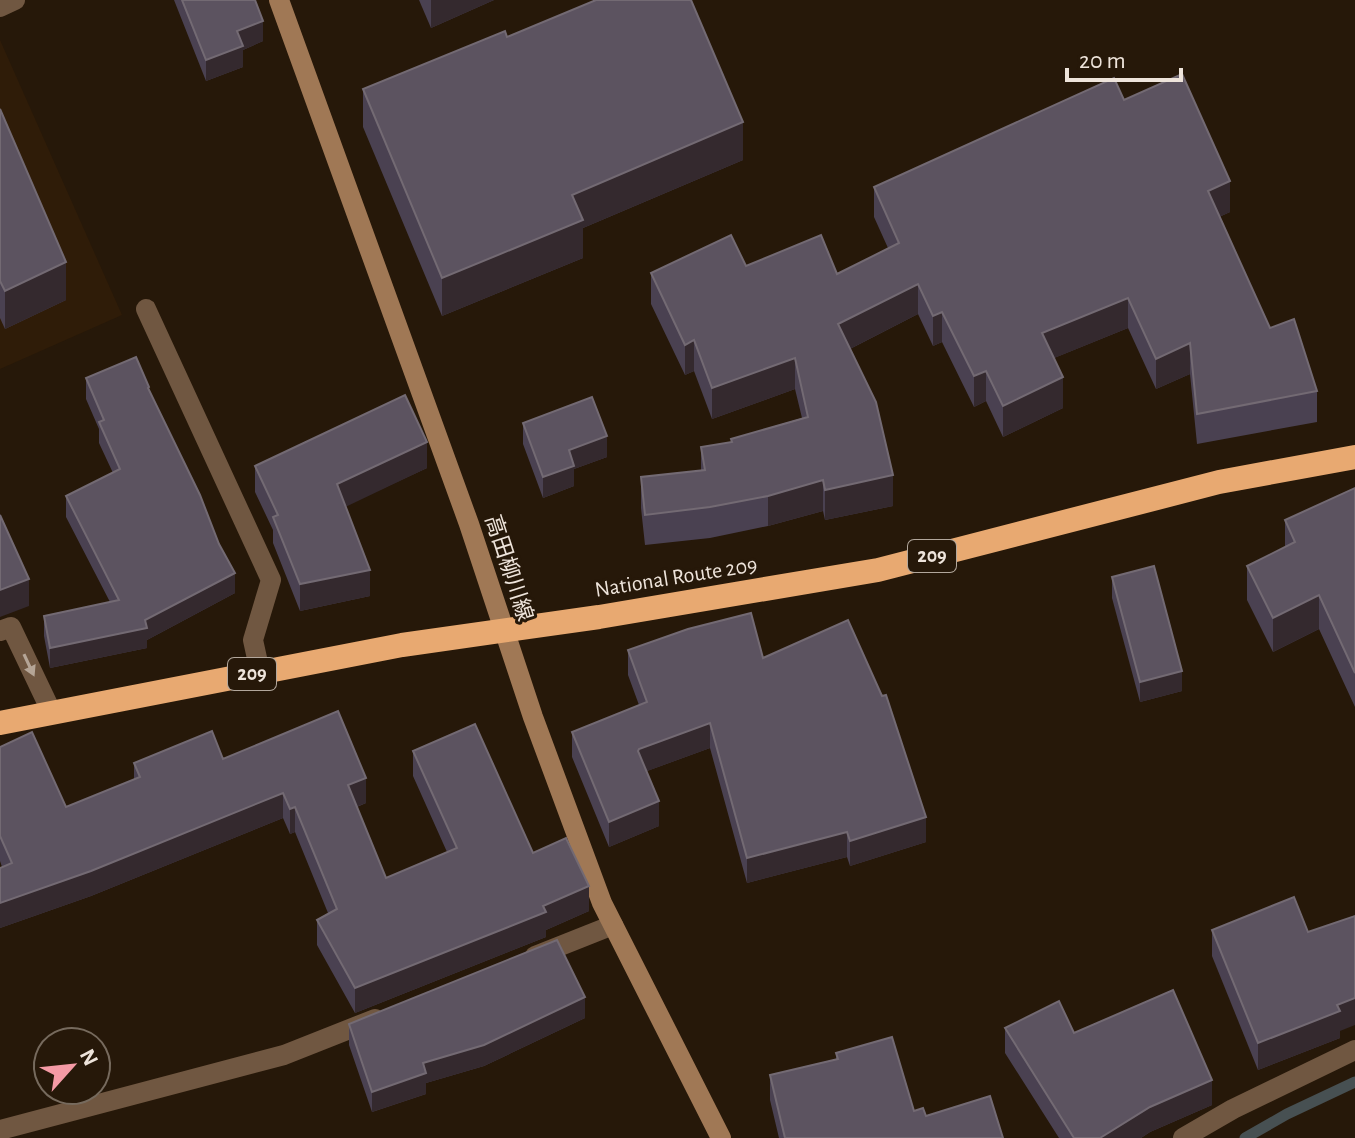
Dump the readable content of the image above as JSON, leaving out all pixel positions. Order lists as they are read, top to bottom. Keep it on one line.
{"streets":{"highway":["209","National Route 209"],"main road":["高田柳川線"]},"crossings":[["高田柳川線","National Route 209"]],"scale_bar":"20 m","north":"top right"}
